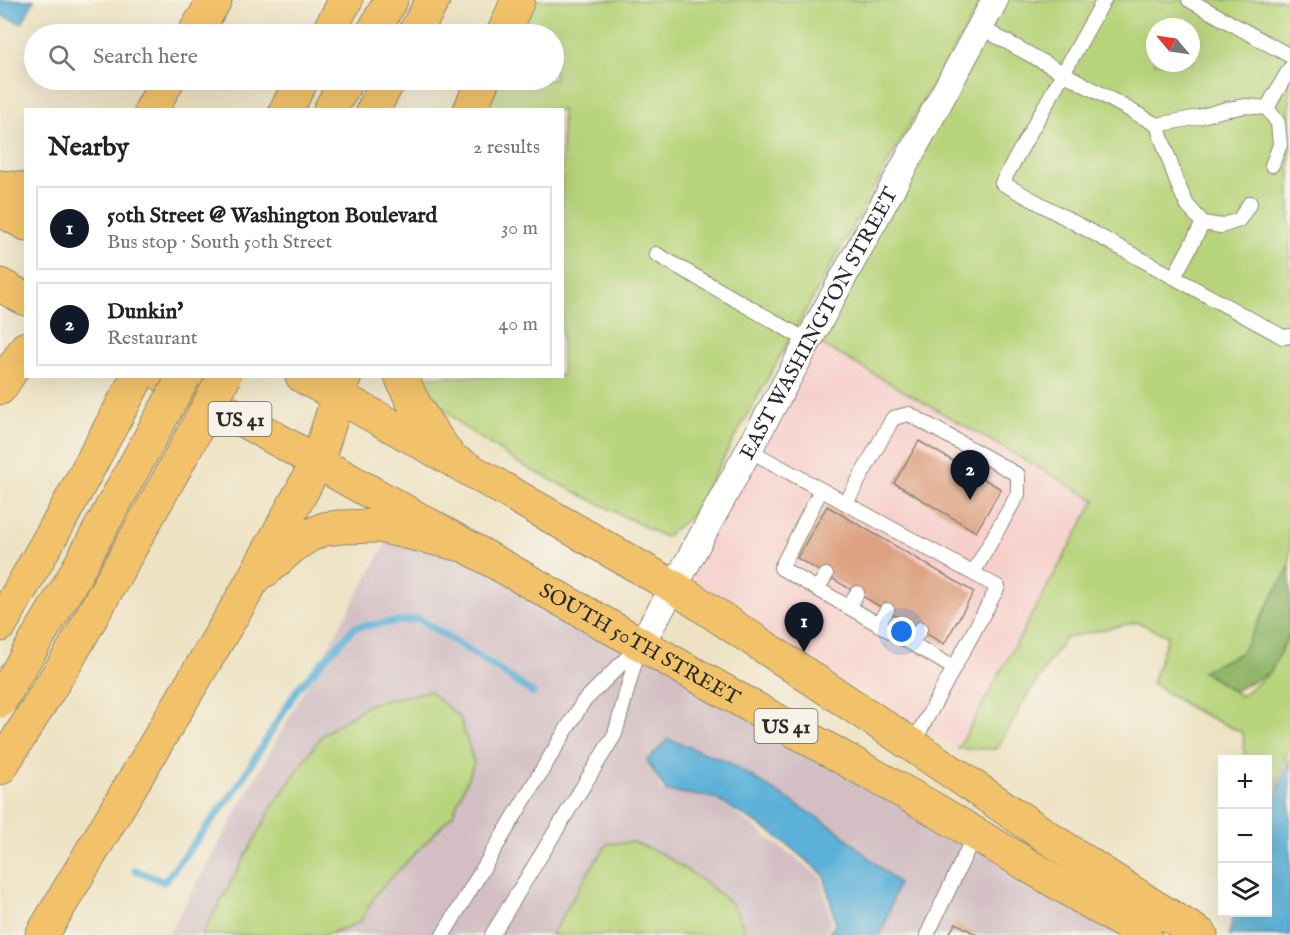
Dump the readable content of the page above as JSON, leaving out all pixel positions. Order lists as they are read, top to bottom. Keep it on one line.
{"streets":{"main road":["US 41","SOUTH 50TH STREET"],"street":["EAST WASHINGTON STREET"]},"crossings":[["EAST WASHINGTON STREET","SOUTH 50TH STREET"]],"north":"top left","page":{"search":"Search here","heading":["Nearby","2 results"],"list":[{"mark":"1","name":"50th Street @ Washington Boulevard","note":"Bus stop · South 50th Street","value":"30 m"},{"mark":"2","name":"Dunkin'","note":"Restaurant","value":"40 m"}],"pins":["2","1"],"map_buttons":["+","−"]}}
